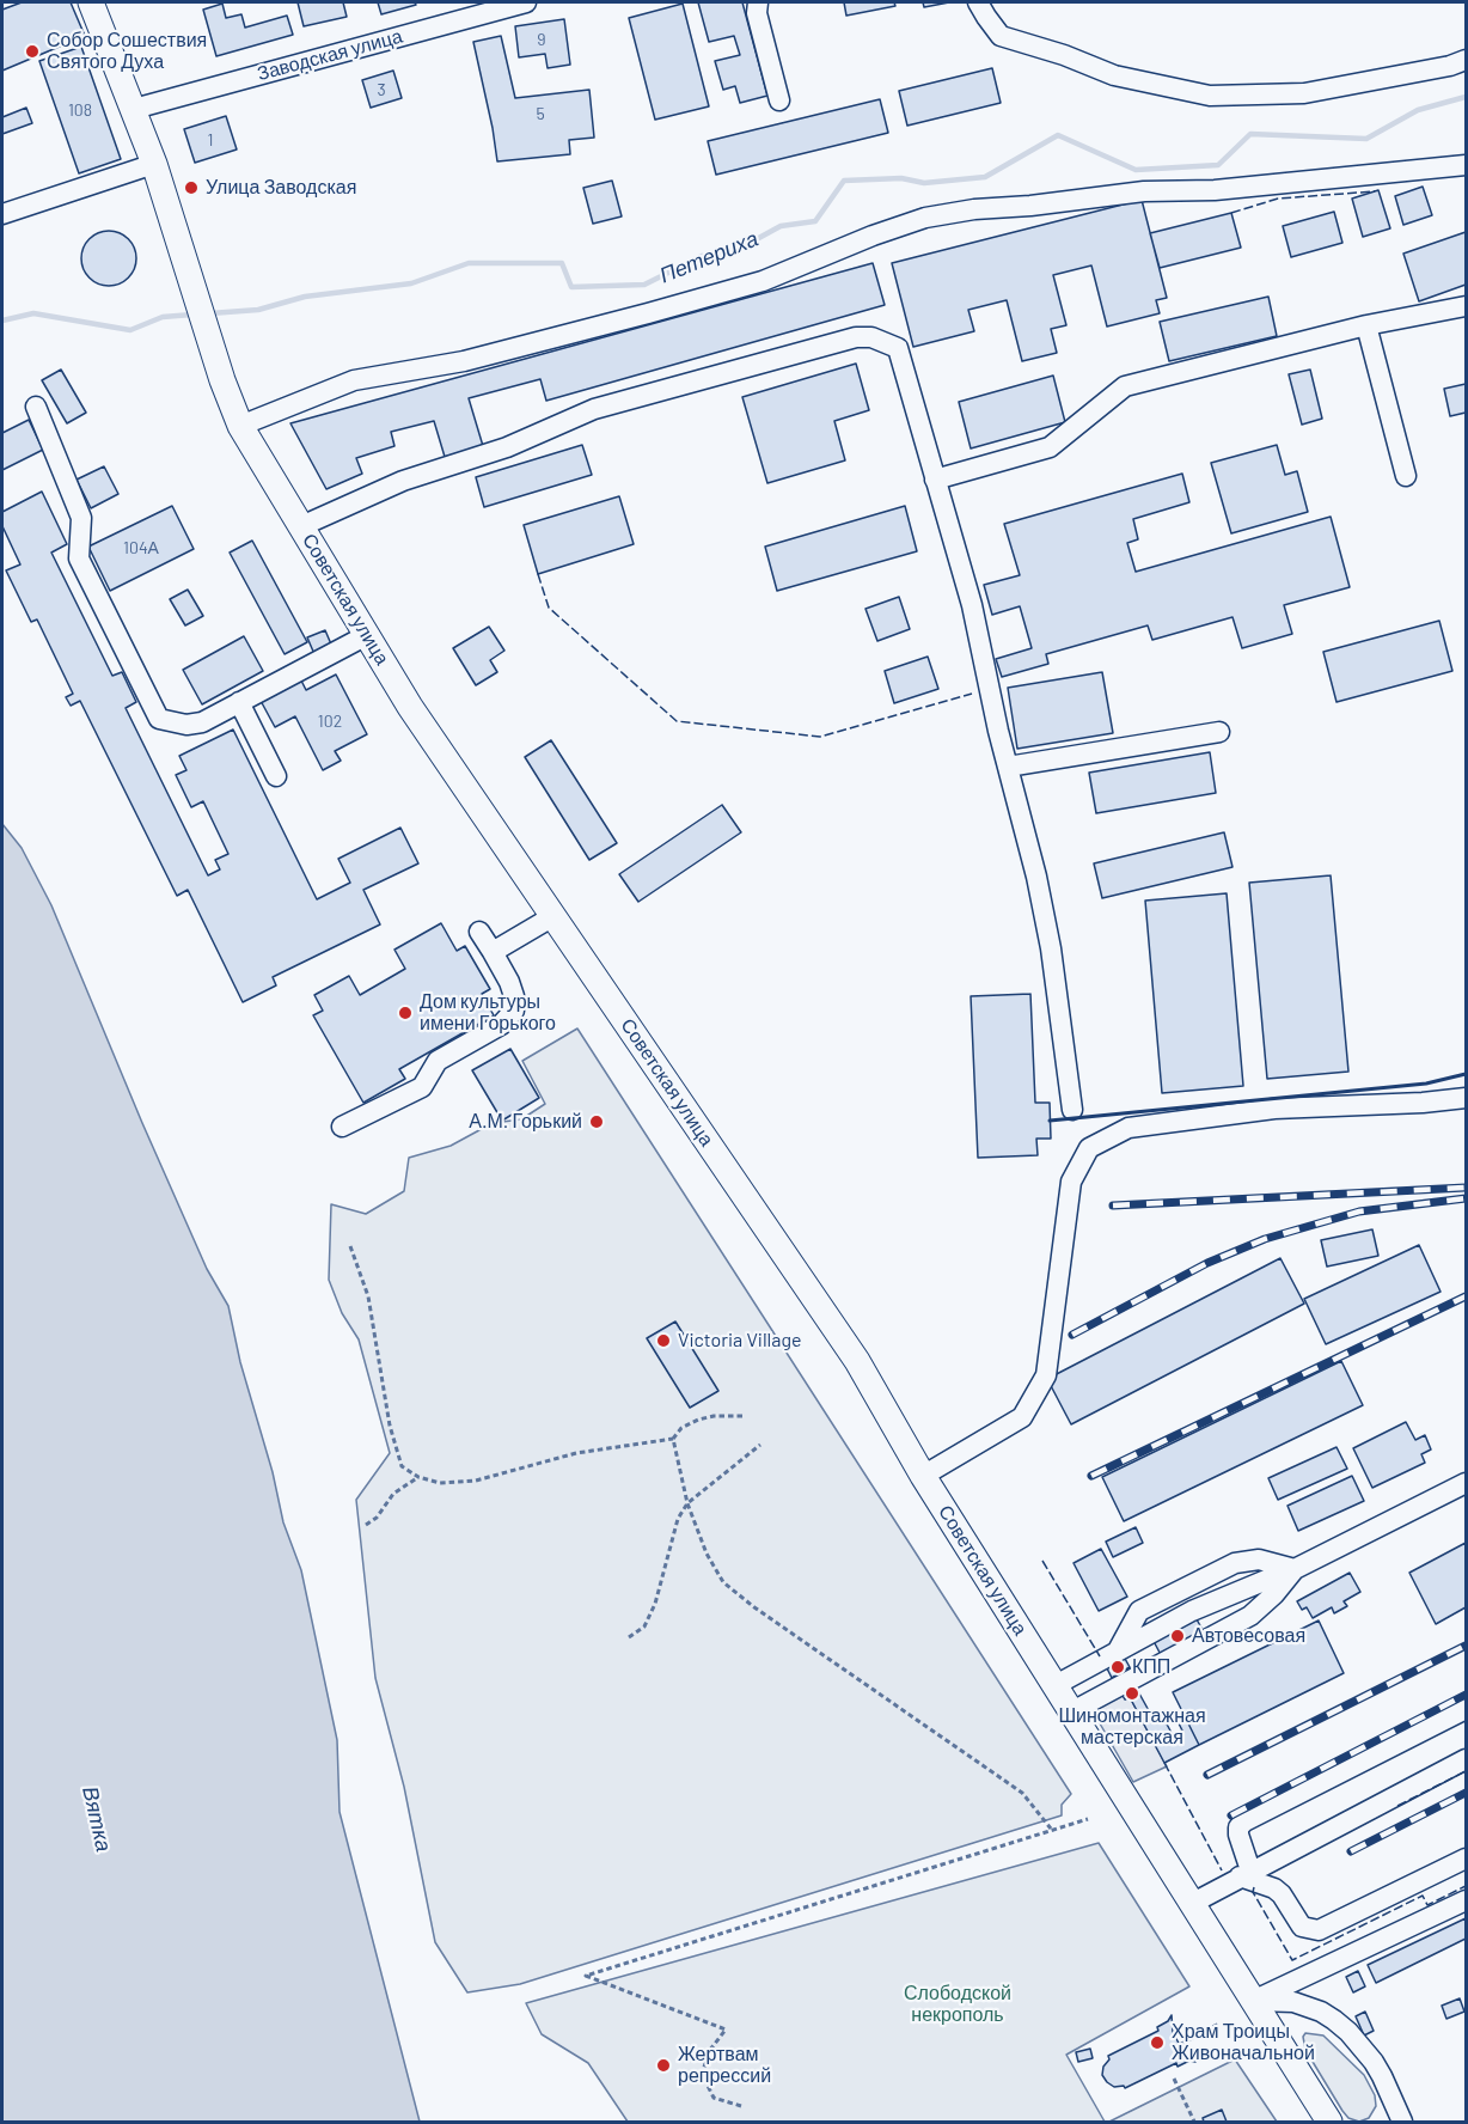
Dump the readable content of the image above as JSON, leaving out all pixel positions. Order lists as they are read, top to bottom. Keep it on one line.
{"streets":{"main road":["Советская улица"],"street":["Заводская улица"]},"crossings":[["Заводская улица","Советская улица"]],"water":["Петериха","Вятка"],"parks":["Слободской некрополь"],"places":["Собор Сошествия Святого Духа","Улица Заводская","Дом культуры имени Горького","А.М. Горький","Victoria Village","Автовесовая","КПП","Шиномонтажная мастерская","Храм Троицы Живоначальной","Жертвам репрессий"],"house_numbers":["9","3","108","5","1","104А","102"]}
